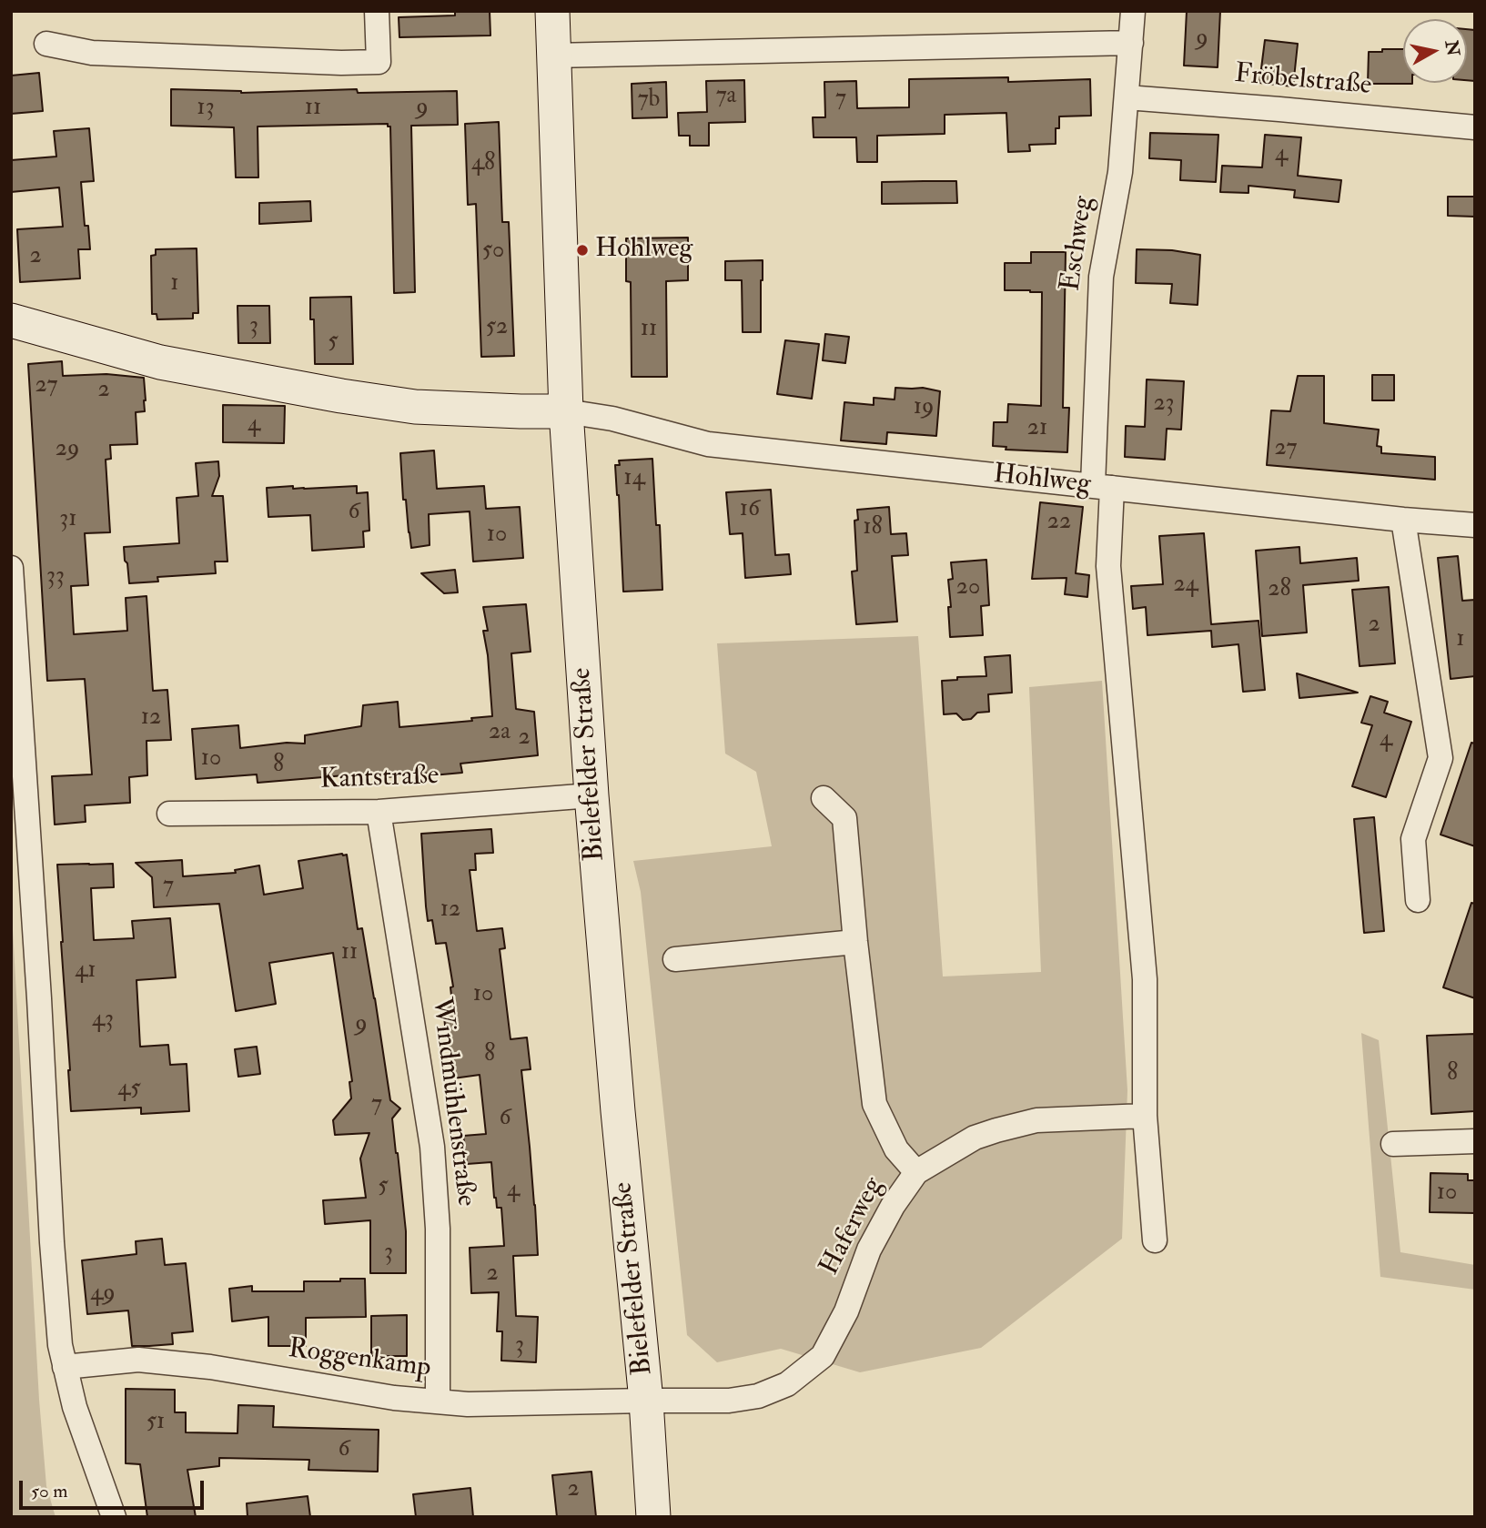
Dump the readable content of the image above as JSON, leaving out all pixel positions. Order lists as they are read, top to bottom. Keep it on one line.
{"streets":{"main road":["Hohlweg","Bielefelder Straße"],"street":["Fröbelstraße","Eschweg","Kantstraße","Windmühlenstraße","Haferweg","Roggenkamp"]},"crossings":[["Fröbelstraße","Eschweg"],["Eschweg","Hohlweg"],["Eschweg","Haferweg"],["Hohlweg","Bielefelder Straße"],["Bielefelder Straße","Kantstraße"],["Bielefelder Straße","Haferweg"],["Bielefelder Straße","Roggenkamp"],["Kantstraße","Windmühlenstraße"],["Windmühlenstraße","Roggenkamp"],["Haferweg","Roggenkamp"]],"places":["Hohlweg"],"house_numbers":["9","7a","7","7b","13","11","9","4","48","50","2","1","3","52","11","5","27","2","23","19","4","21","27","29","14","16","6","31","22","18","10","33","24","20","28","2","1","12","2a","2","4","10","8","7","12","11","41","10","43","9","8","8","45","7","6","5","4","10","3","2","49","3","51","6","2"],"scale_bar":"50 m","north":"right"}
